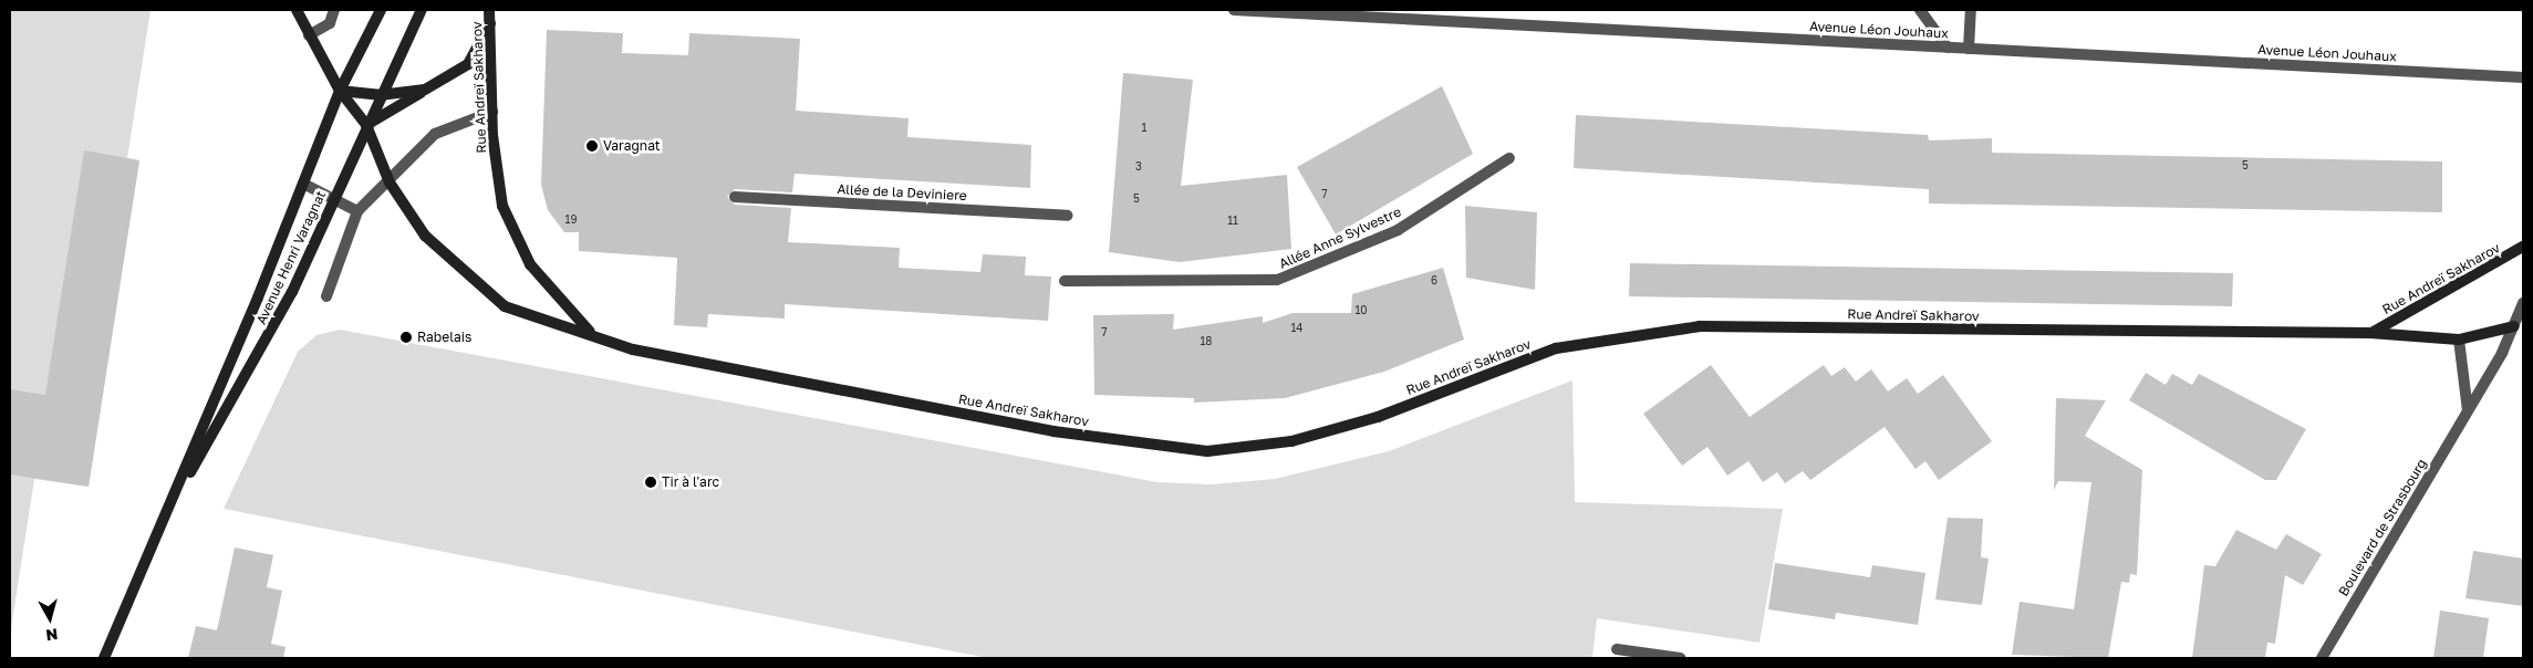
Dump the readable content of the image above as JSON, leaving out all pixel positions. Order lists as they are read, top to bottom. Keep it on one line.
{"streets":{"street":["Avenue Léon Jouhaux","Rue Andreï Sakharov","Allée de la Deviniere","Allée Anne Sylvestre","Avenue Henri Varagnat","Boulevard de Strasbourg"]},"crossings":[["Rue Andreï Sakharov","Avenue Henri Varagnat"],["Rue Andreï Sakharov","Boulevard de Strasbourg"]],"places":["Varagnat","Rabelais","Tir à l'arc"],"house_numbers":["1","5","3","7","5","19","11","6","10","14","7","18"],"north":"bottom"}
